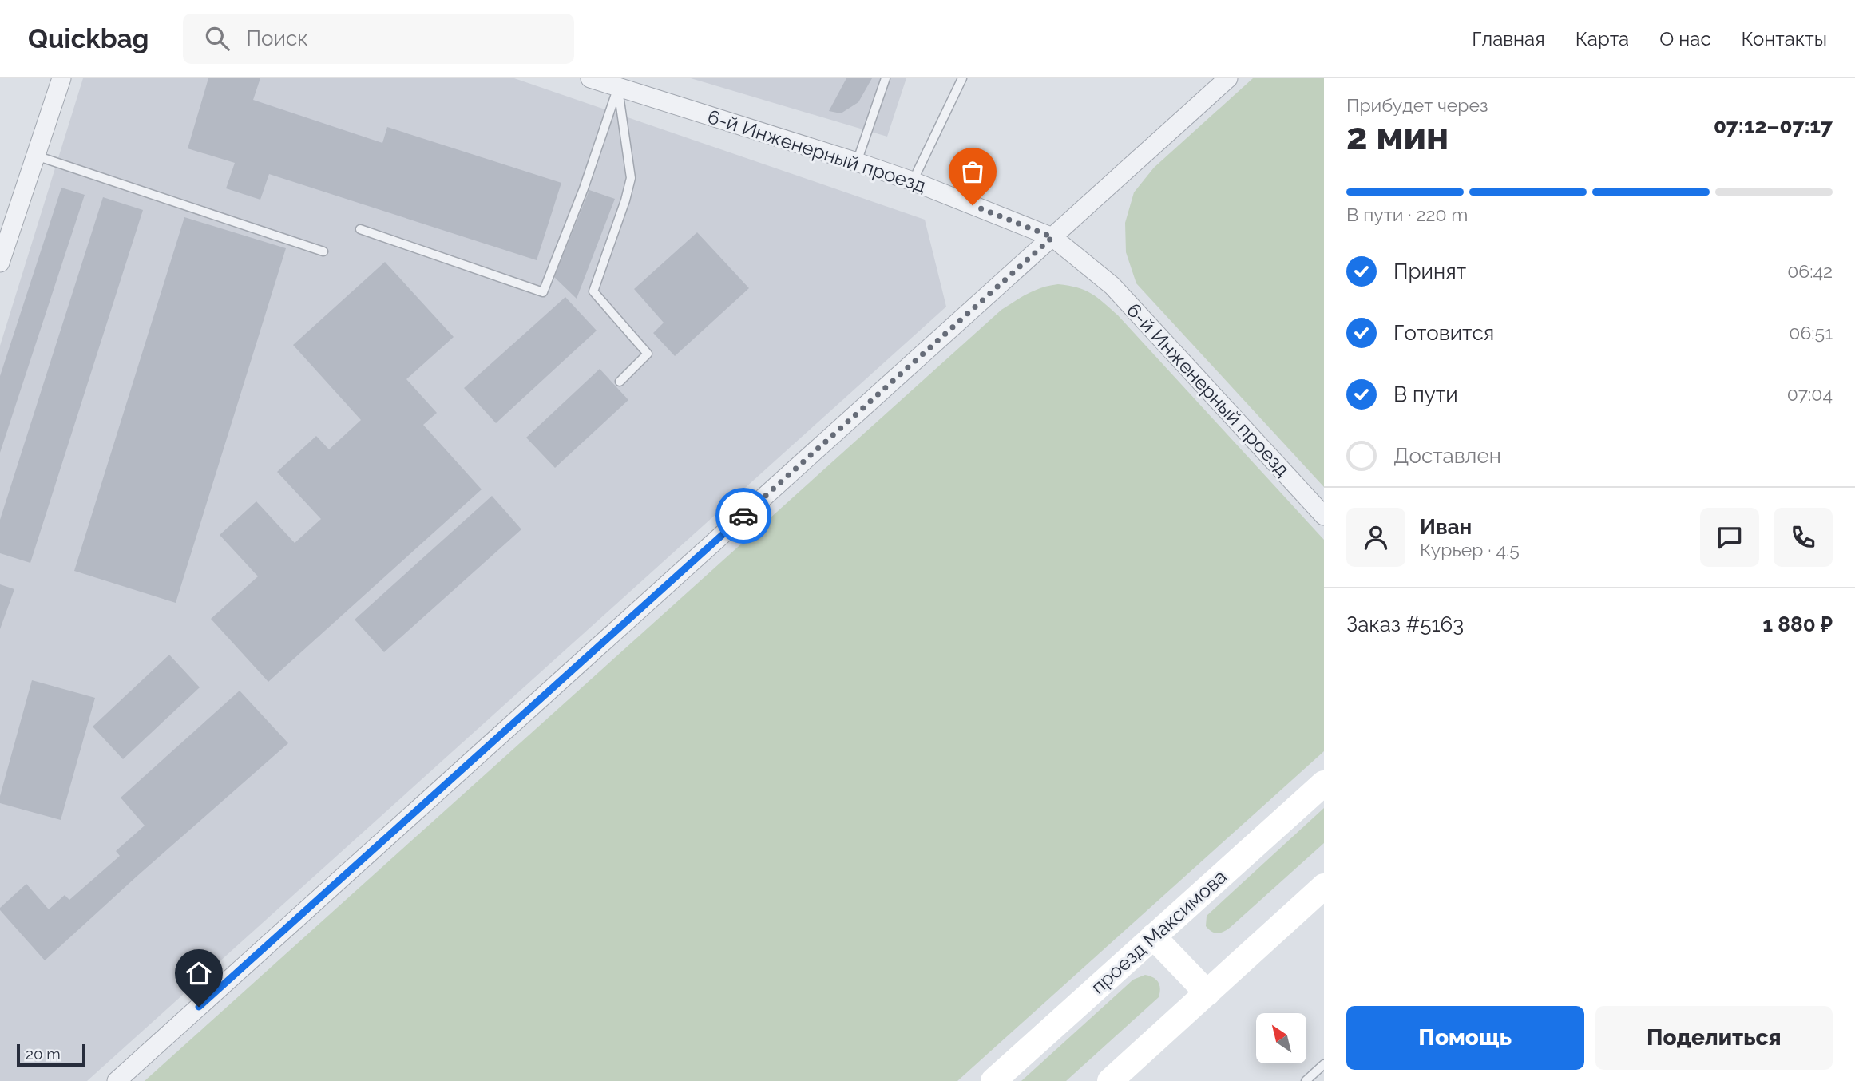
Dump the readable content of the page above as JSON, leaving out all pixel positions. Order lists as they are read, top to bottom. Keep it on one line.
{"streets":{"main road":["проезд Максимова"],"street":["6-й Инженерный проезд"]},"scale_bar":"20 m","north":"top left","page":{"header":"Quickbag","search":"Поиск","nav":["Главная","Карта","О нас","Контакты"],"heading":["2 мин","Прибудет через","07:12–07:17"],"panel":["Иван","Курьер · 4.5","Заказ #5163","1 880 ₽"],"bar":"В пути · 220 m","list":[["Принят","06:42"],["Готовится","06:51"],["В пути","07:04"],"Доставлен"],"buttons":["Помощь","Поделиться"],"scale":"20 m"}}
